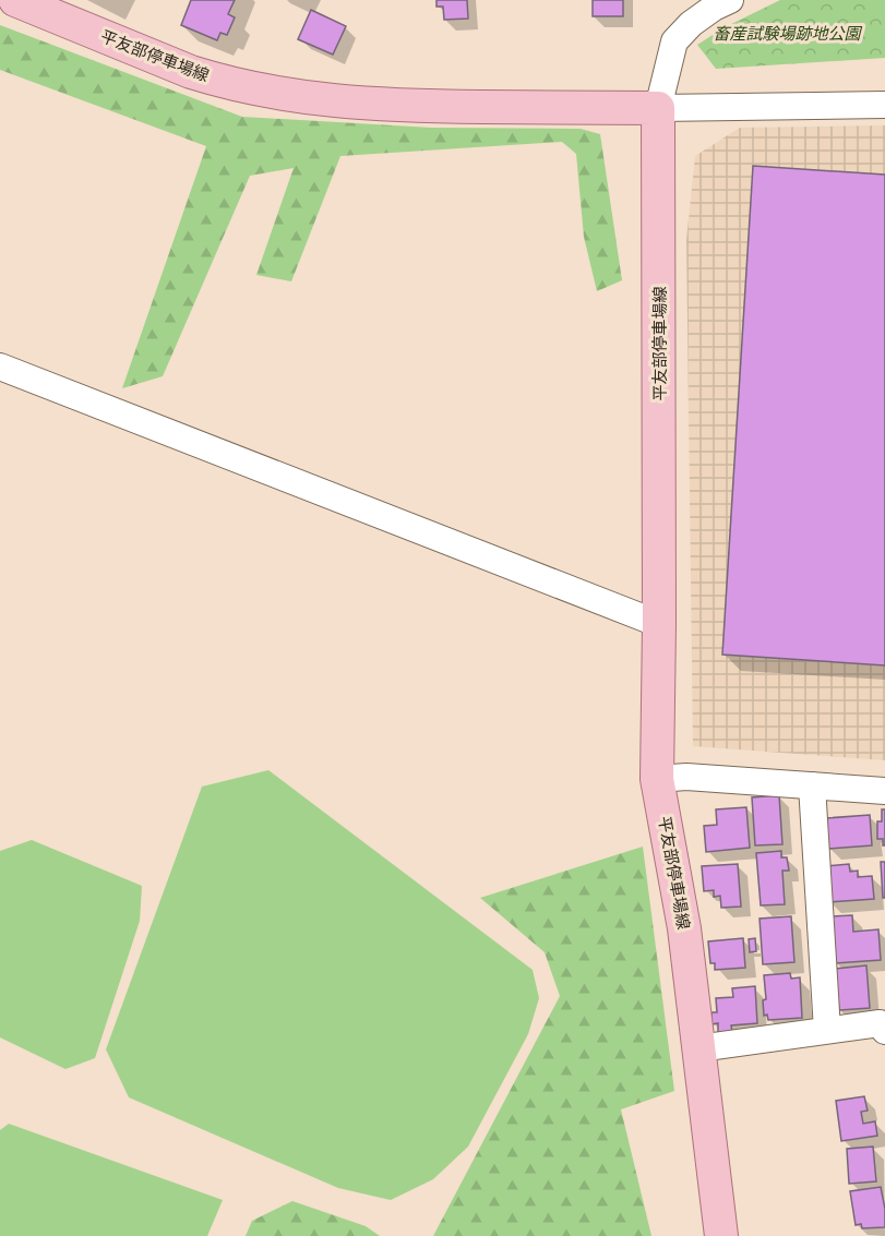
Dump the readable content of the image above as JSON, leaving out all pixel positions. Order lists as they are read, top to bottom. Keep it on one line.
{"streets":{"main road":["平友部停車場線"]},"parks":["畜産試験場跡地公園"]}
